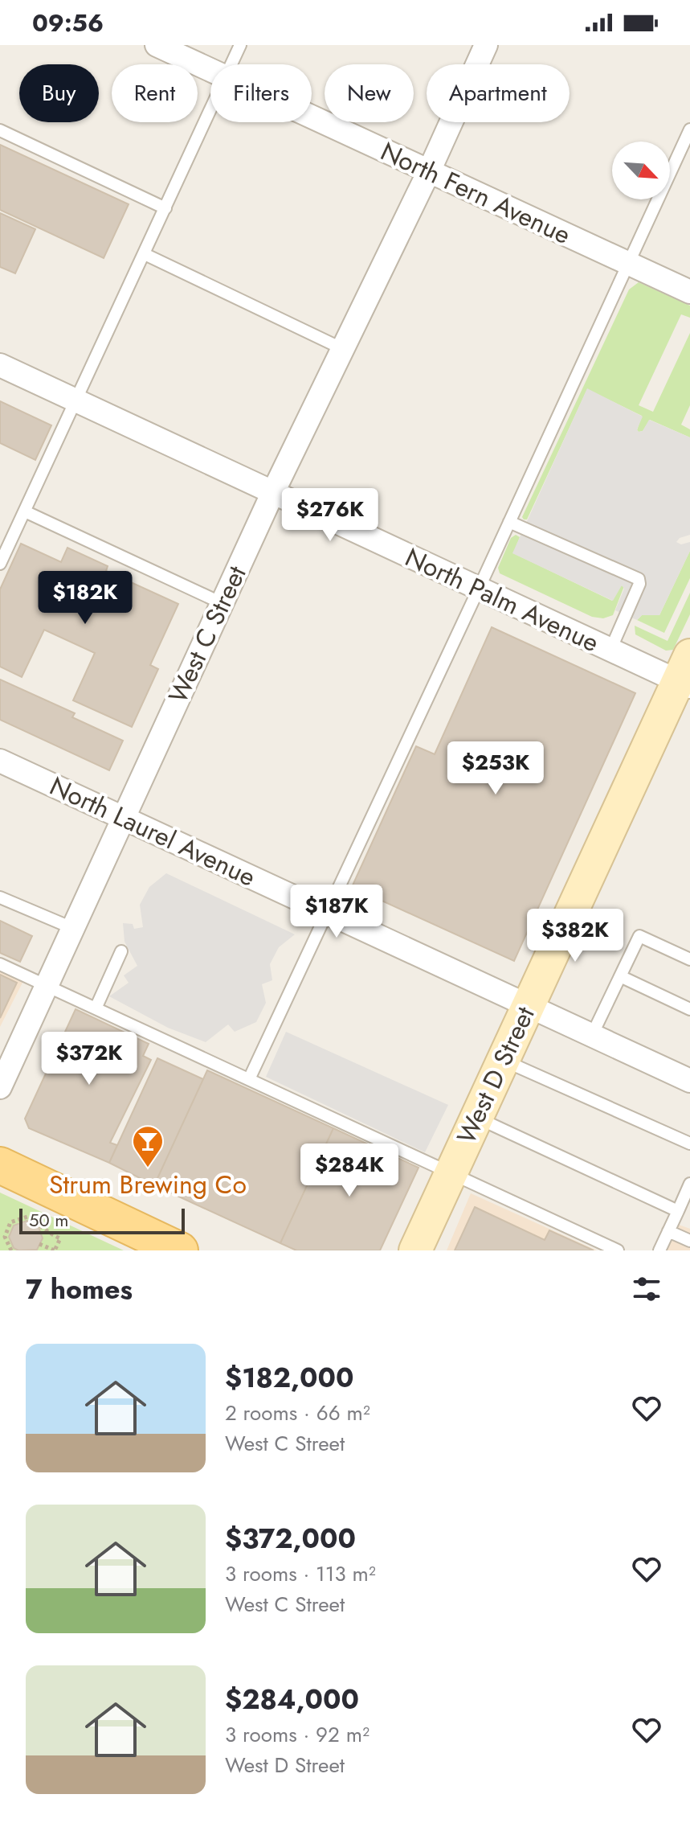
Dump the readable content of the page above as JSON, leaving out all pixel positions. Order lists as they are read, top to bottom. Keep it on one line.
{"streets":{"main road":["West D Street"],"street":["North Fern Avenue","North Palm Avenue","West C Street","North Laurel Avenue"]},"crossings":[["North Fern Avenue","West C Street"],["North Palm Avenue","West C Street"],["North Palm Avenue","West D Street"],["West C Street","North Laurel Avenue"],["North Laurel Avenue","West D Street"]],"places":{"bar":["Strum Brewing Co"]},"scale_bar":"50 m","north":"bottom right","page":{"status":"09:56","chip":["Buy","Rent","Filters","New","Apartment"],"price":["$276K","$182K","$253K","$187K","$382K","$372K","$284K"],"scale":"50 m","heading":"7 homes","list":[{"name":"$182,000","note":"2 rooms · 66 m² · West C Street"},{"name":"$372,000","note":"3 rooms · 113 m² · West C Street"},{"name":"$284,000","note":"3 rooms · 92 m² · West D Street"}]}}
